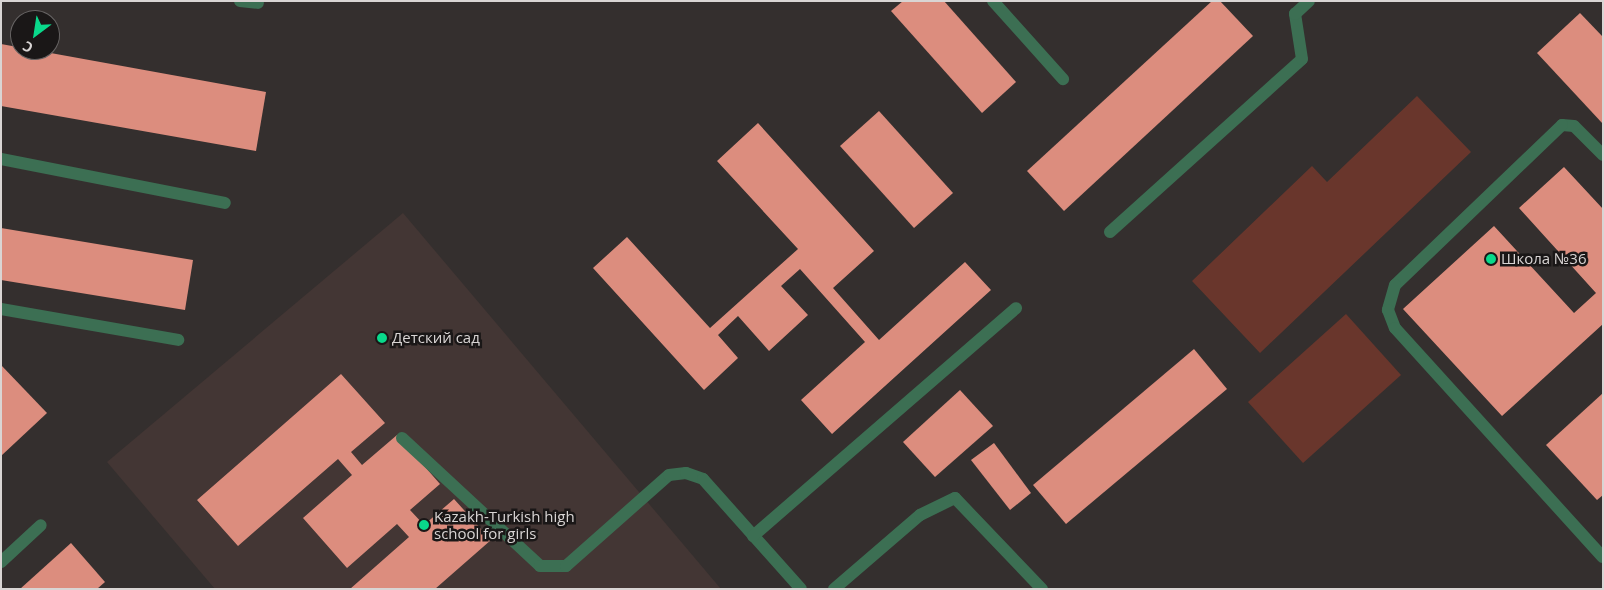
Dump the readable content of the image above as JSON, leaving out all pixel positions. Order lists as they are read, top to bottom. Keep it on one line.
{"places":["Школа №36","Детский сад","Kazakh-Turkish high school for girls"],"north":"bottom left"}
